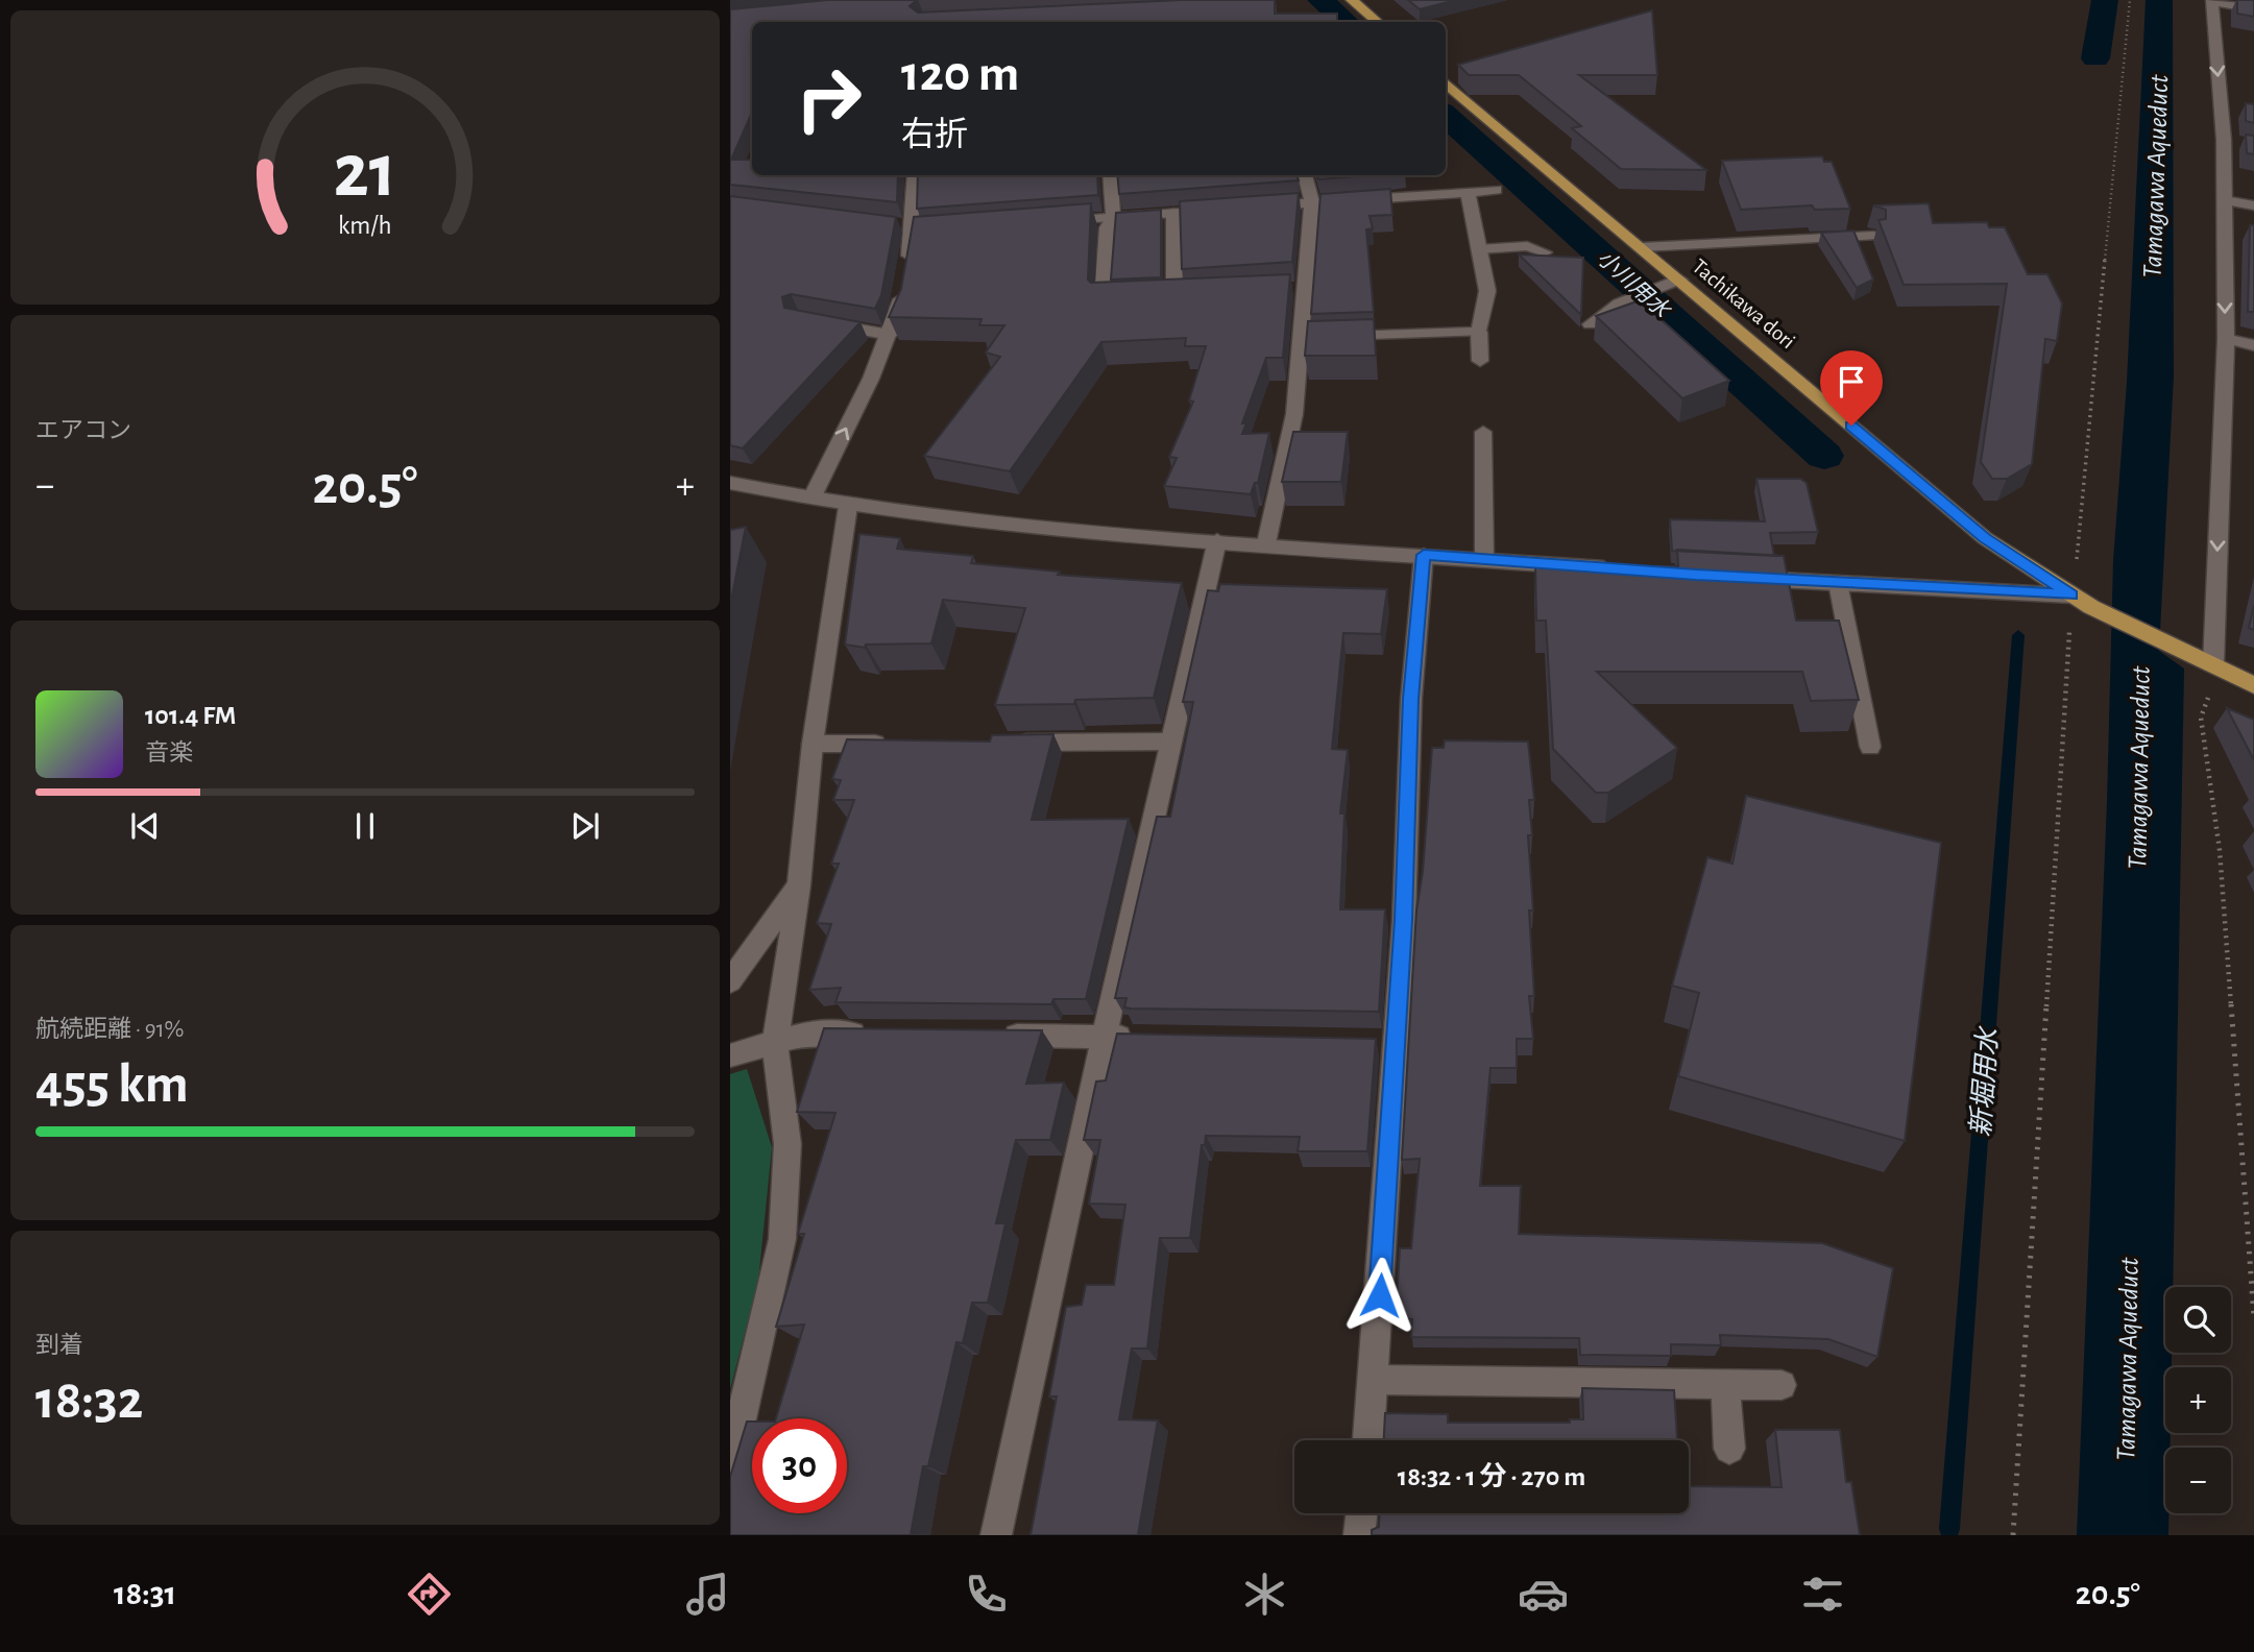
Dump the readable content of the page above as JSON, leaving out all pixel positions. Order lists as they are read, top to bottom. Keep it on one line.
{"streets":{"main road":["Tachikawa dori"]},"water":["Tamagawa Aqueduct","小川用水","新堀用水"],"page":{"turn":["120 m","右折"],"tile":["エアコン",["航続距離 · 91%","455 km"],["到着","18:32"]],"heat":["−","20.5°","+"],"song":["101.4 FM","音楽"],"map_buttons":["+","−"],"limit":"30","trip":"18:32 · 1 分 · 270 m","tabs":["18:31","20.5°"],"gauge":["21","km/h"]}}
